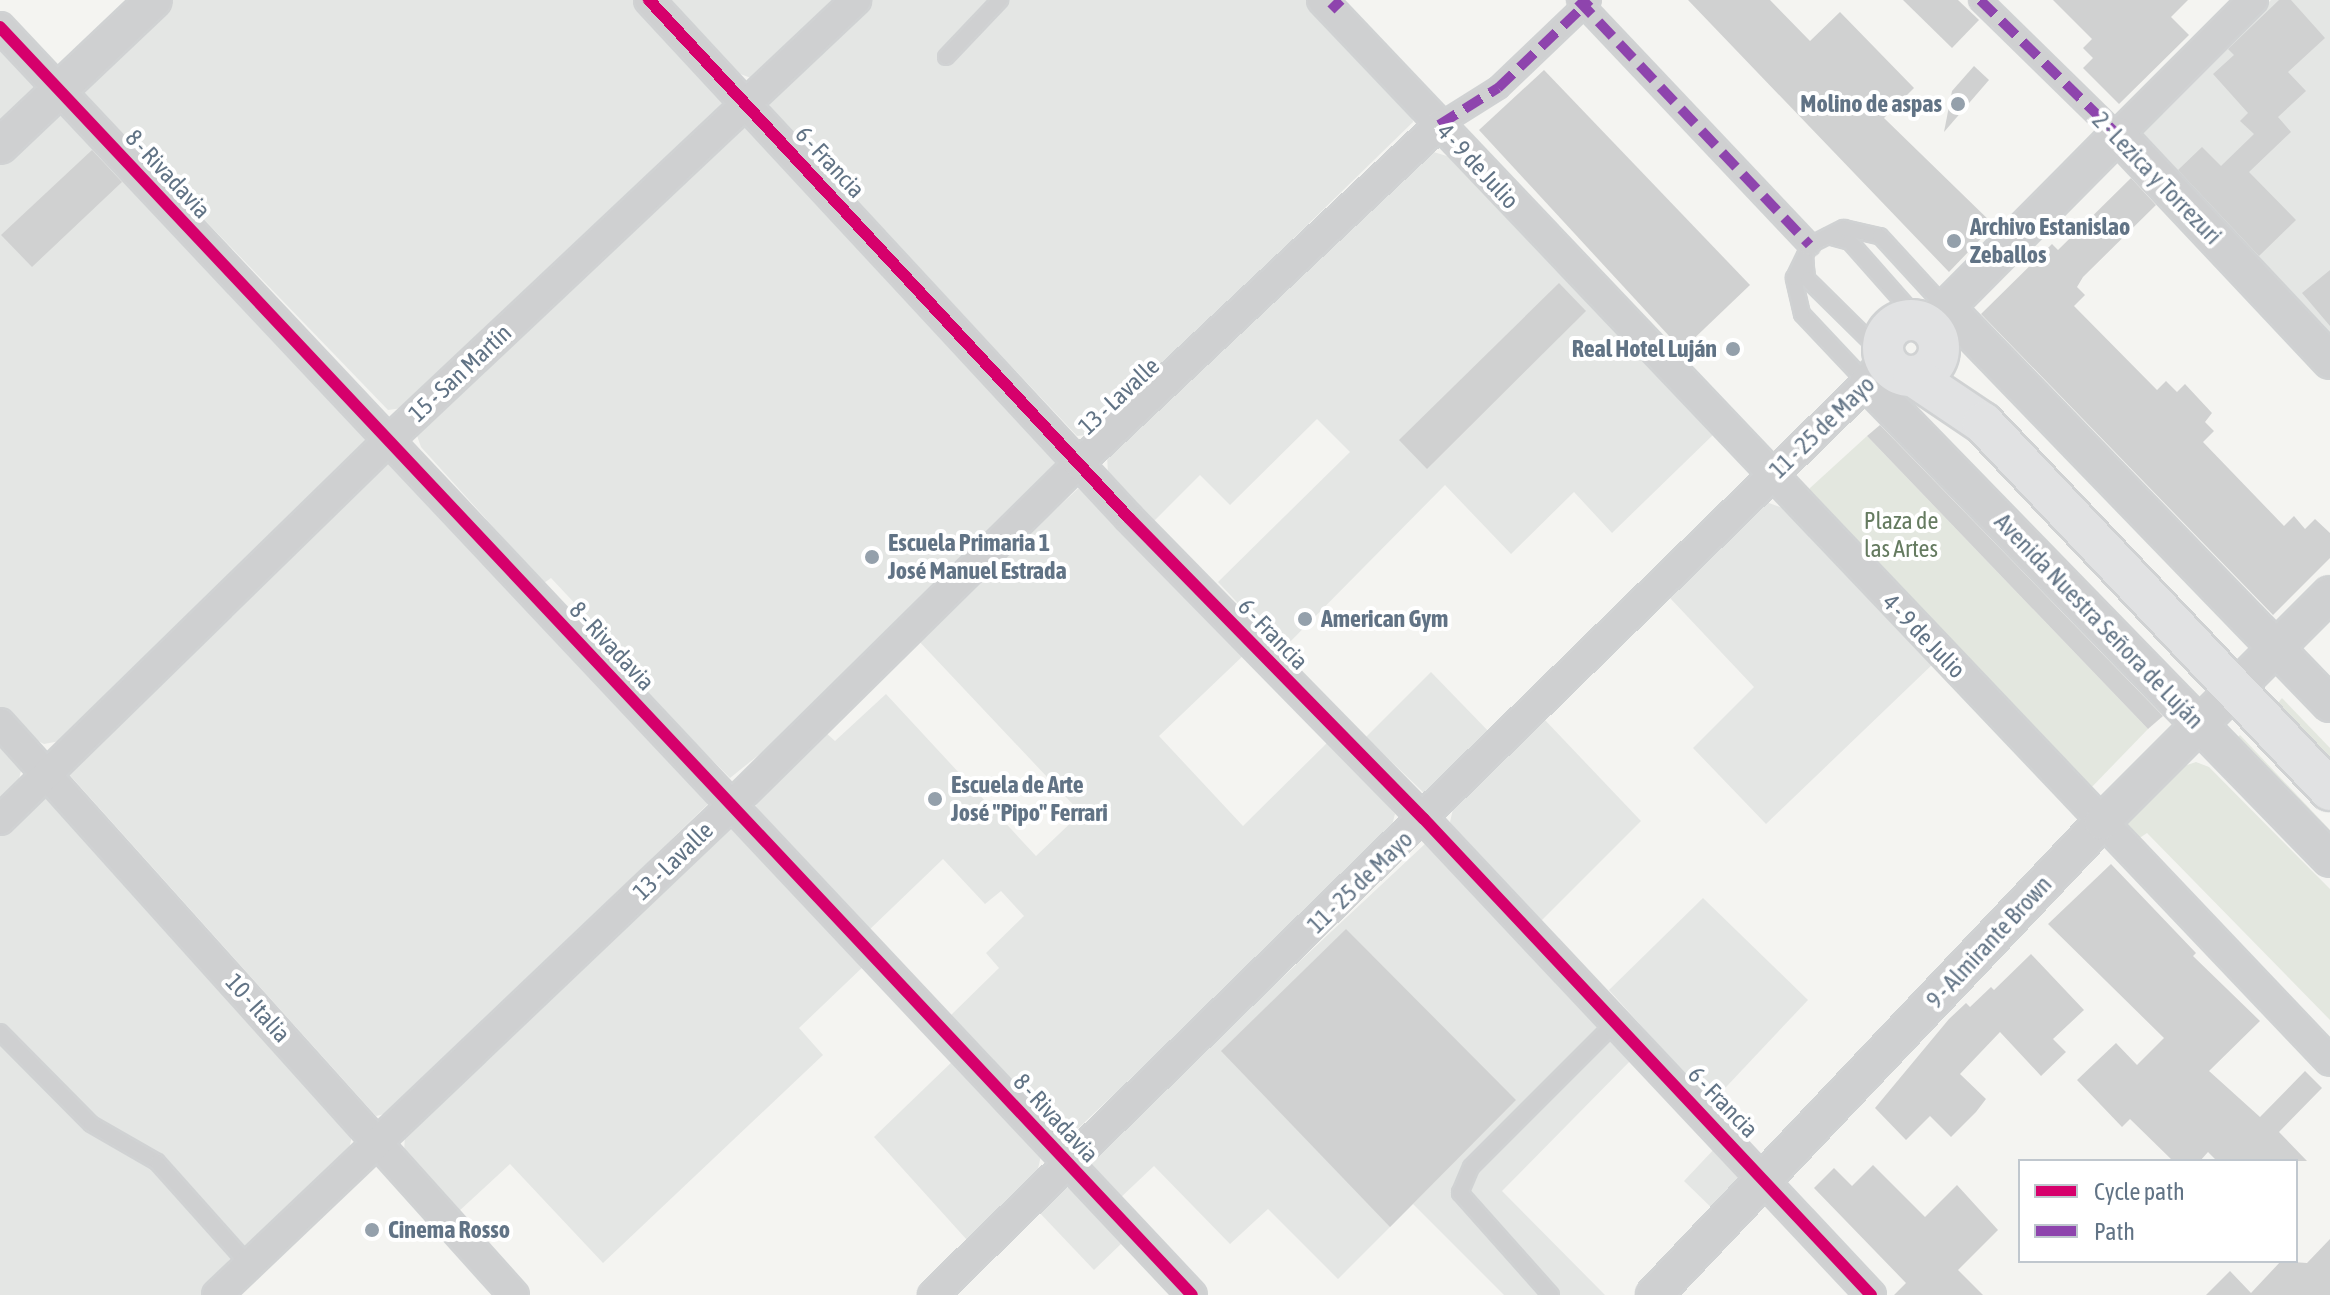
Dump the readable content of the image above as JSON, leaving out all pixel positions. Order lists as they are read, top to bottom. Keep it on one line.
{"streets":{"main road":["Avenida Nuestra Señora de Luján"],"street":["6 - Francia","4 - 9 de Julio","8 - Rivadavia","2 - Lezica y Torrezuri","15 - San Martín","13 - Lavalle","11 - 25 de Mayo","9 - Almirante Brown","10 - Italia"]},"crossings":[["6 - Francia","15 - San Martín"],["6 - Francia","13 - Lavalle"],["6 - Francia","11 - 25 de Mayo"],["6 - Francia","9 - Almirante Brown"],["4 - 9 de Julio","13 - Lavalle"],["4 - 9 de Julio","11 - 25 de Mayo"],["4 - 9 de Julio","9 - Almirante Brown"],["8 - Rivadavia","15 - San Martín"],["8 - Rivadavia","13 - Lavalle"],["8 - Rivadavia","11 - 25 de Mayo"],["2 - Lezica y Torrezuri","11 - 25 de Mayo"],["15 - San Martín","10 - Italia"],["13 - Lavalle","10 - Italia"],["11 - 25 de Mayo","Avenida Nuestra Señora de Luján"],["Avenida Nuestra Señora de Luján","9 - Almirante Brown"]],"parks":["Plaza de las Artes"],"places":["Molino de aspas","Archivo Estanislao Zeballos","Real Hotel Luján","Escuela Primaria 1 José Manuel Estrada","American Gym","Escuela de Arte José \"Pipo\" Ferrari","Cinema Rosso"],"legend":["Cycle path","Path"]}
